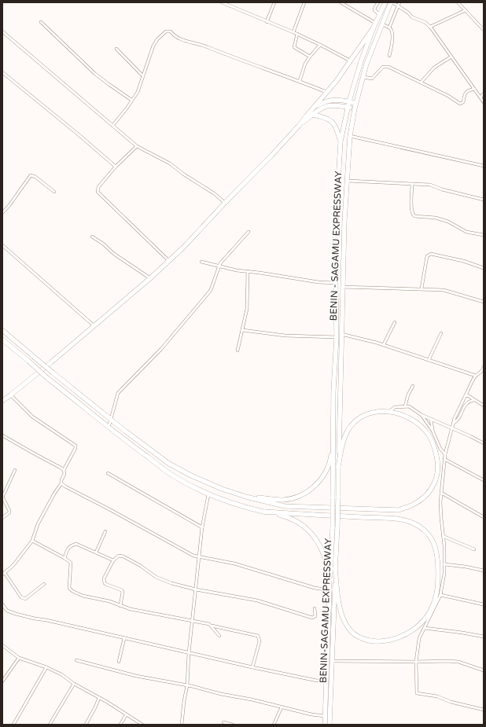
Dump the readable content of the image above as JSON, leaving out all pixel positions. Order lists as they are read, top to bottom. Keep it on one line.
{"streets":{"highway":["BENIN - SAGAMU EXPRESSWAY","BENIN-SAGAMU EXPRESSWAY"]}}
